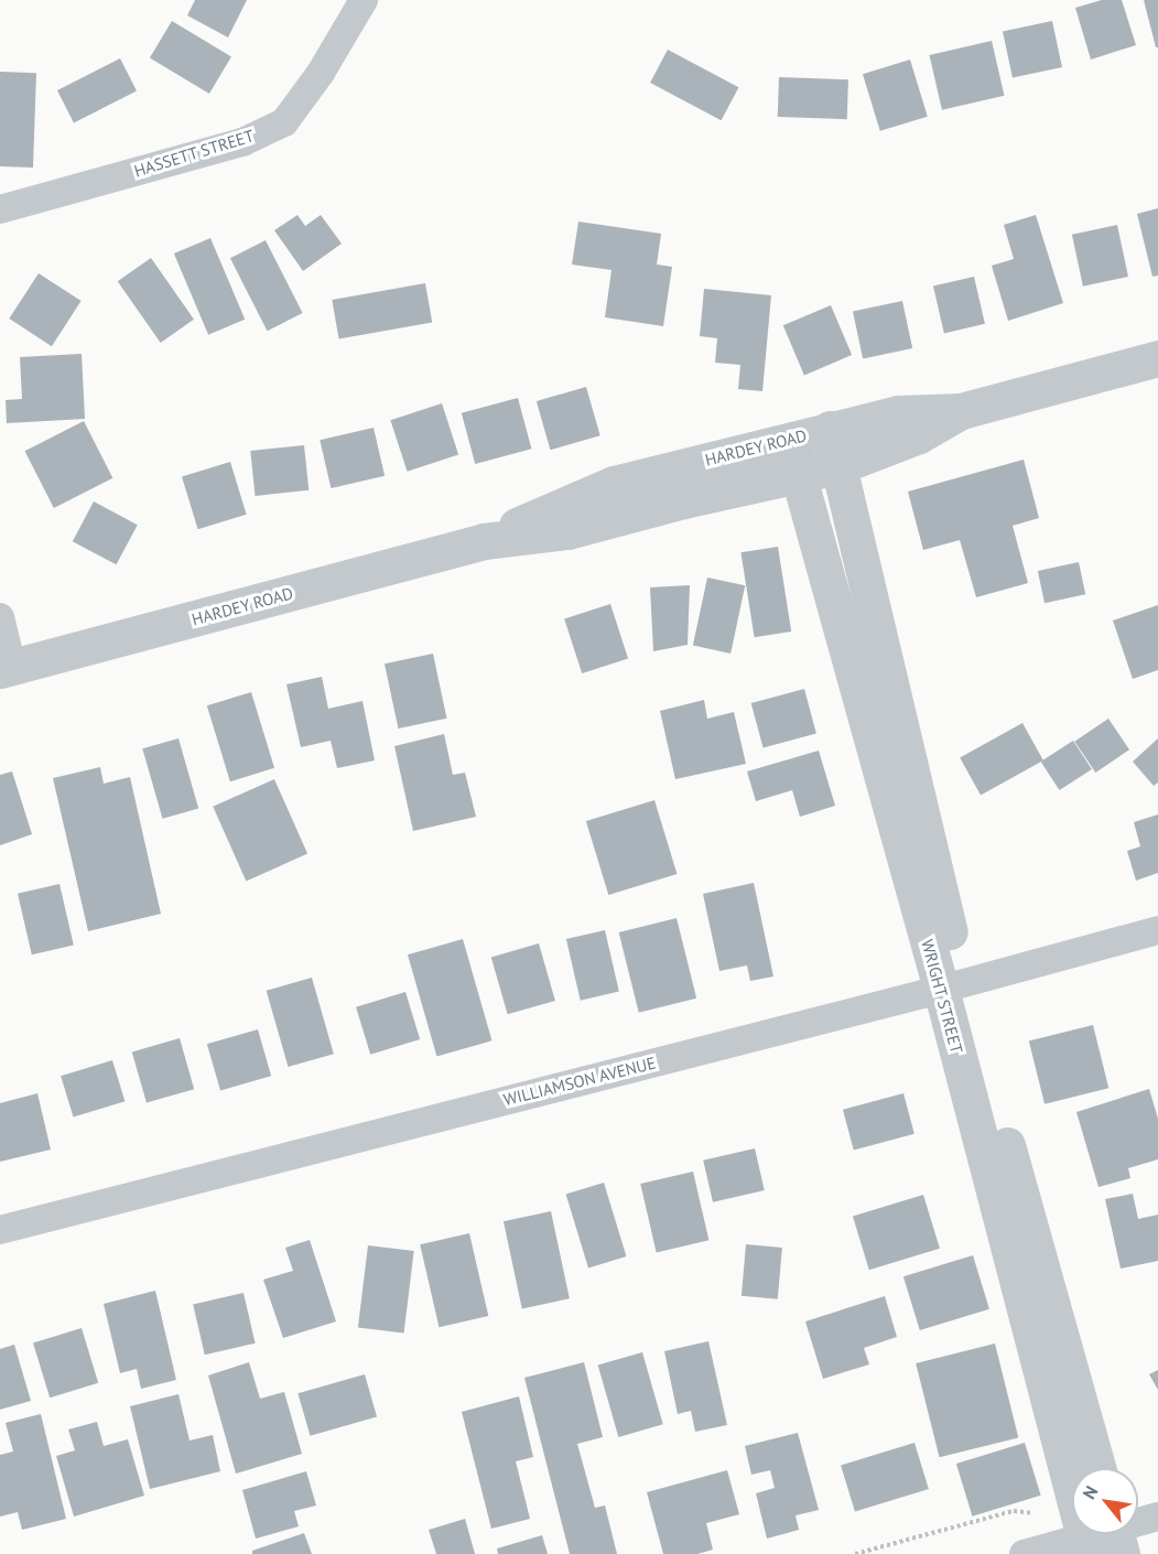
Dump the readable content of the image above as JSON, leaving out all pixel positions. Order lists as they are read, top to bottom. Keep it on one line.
{"streets":{"street":["HASSETT STREET","HARDEY ROAD","WRIGHT STREET","WILLIAMSON AVENUE"]},"crossings":[["HARDEY ROAD","WRIGHT STREET"],["WRIGHT STREET","WILLIAMSON AVENUE"]],"north":"top left"}
